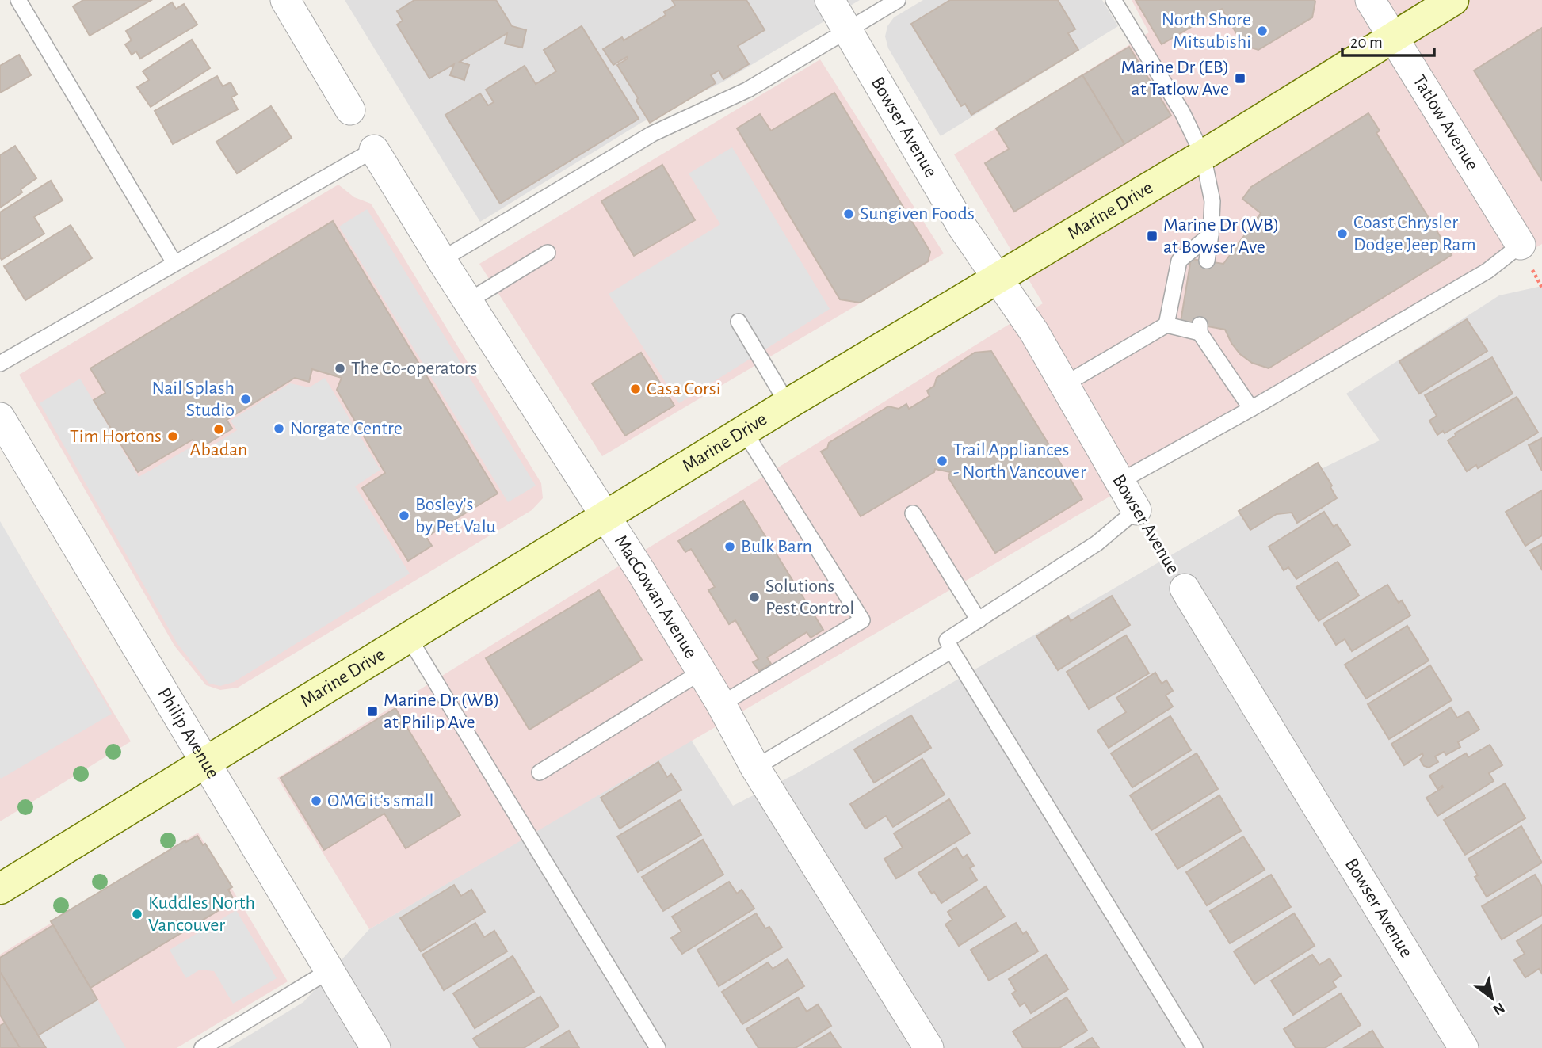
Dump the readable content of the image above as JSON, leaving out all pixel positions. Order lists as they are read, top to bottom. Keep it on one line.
{"streets":{"main road":["Marine Drive"],"street":["Tatlow Avenue","Bowser Avenue","MacGowan Avenue","Philip Avenue"]},"crossings":[["Tatlow Avenue","Marine Drive"],["Bowser Avenue","Marine Drive"],["Marine Drive","MacGowan Avenue"],["Marine Drive","Philip Avenue"]],"places":{"other":["North Shore Mitsubishi","Sungiven Foods","Coast Chrysler Dodge Jeep Ram","The Co-operators","Casa Corsi","Nail Splash Studio","Norgate Centre","Abadan","Tim Hortons","Trail Appliances - North Vancouver","Bosley's by Pet Valu","Bulk Barn","Solutions Pest Control","OMG it’s small","Kuddles North Vancouver"],"transit":["Marine Dr (EB) at Tatlow Ave","Marine Dr (WB) at Bowser Ave","Marine Dr (WB) at Philip Ave"]},"scale_bar":"20 m","north":"bottom right"}
